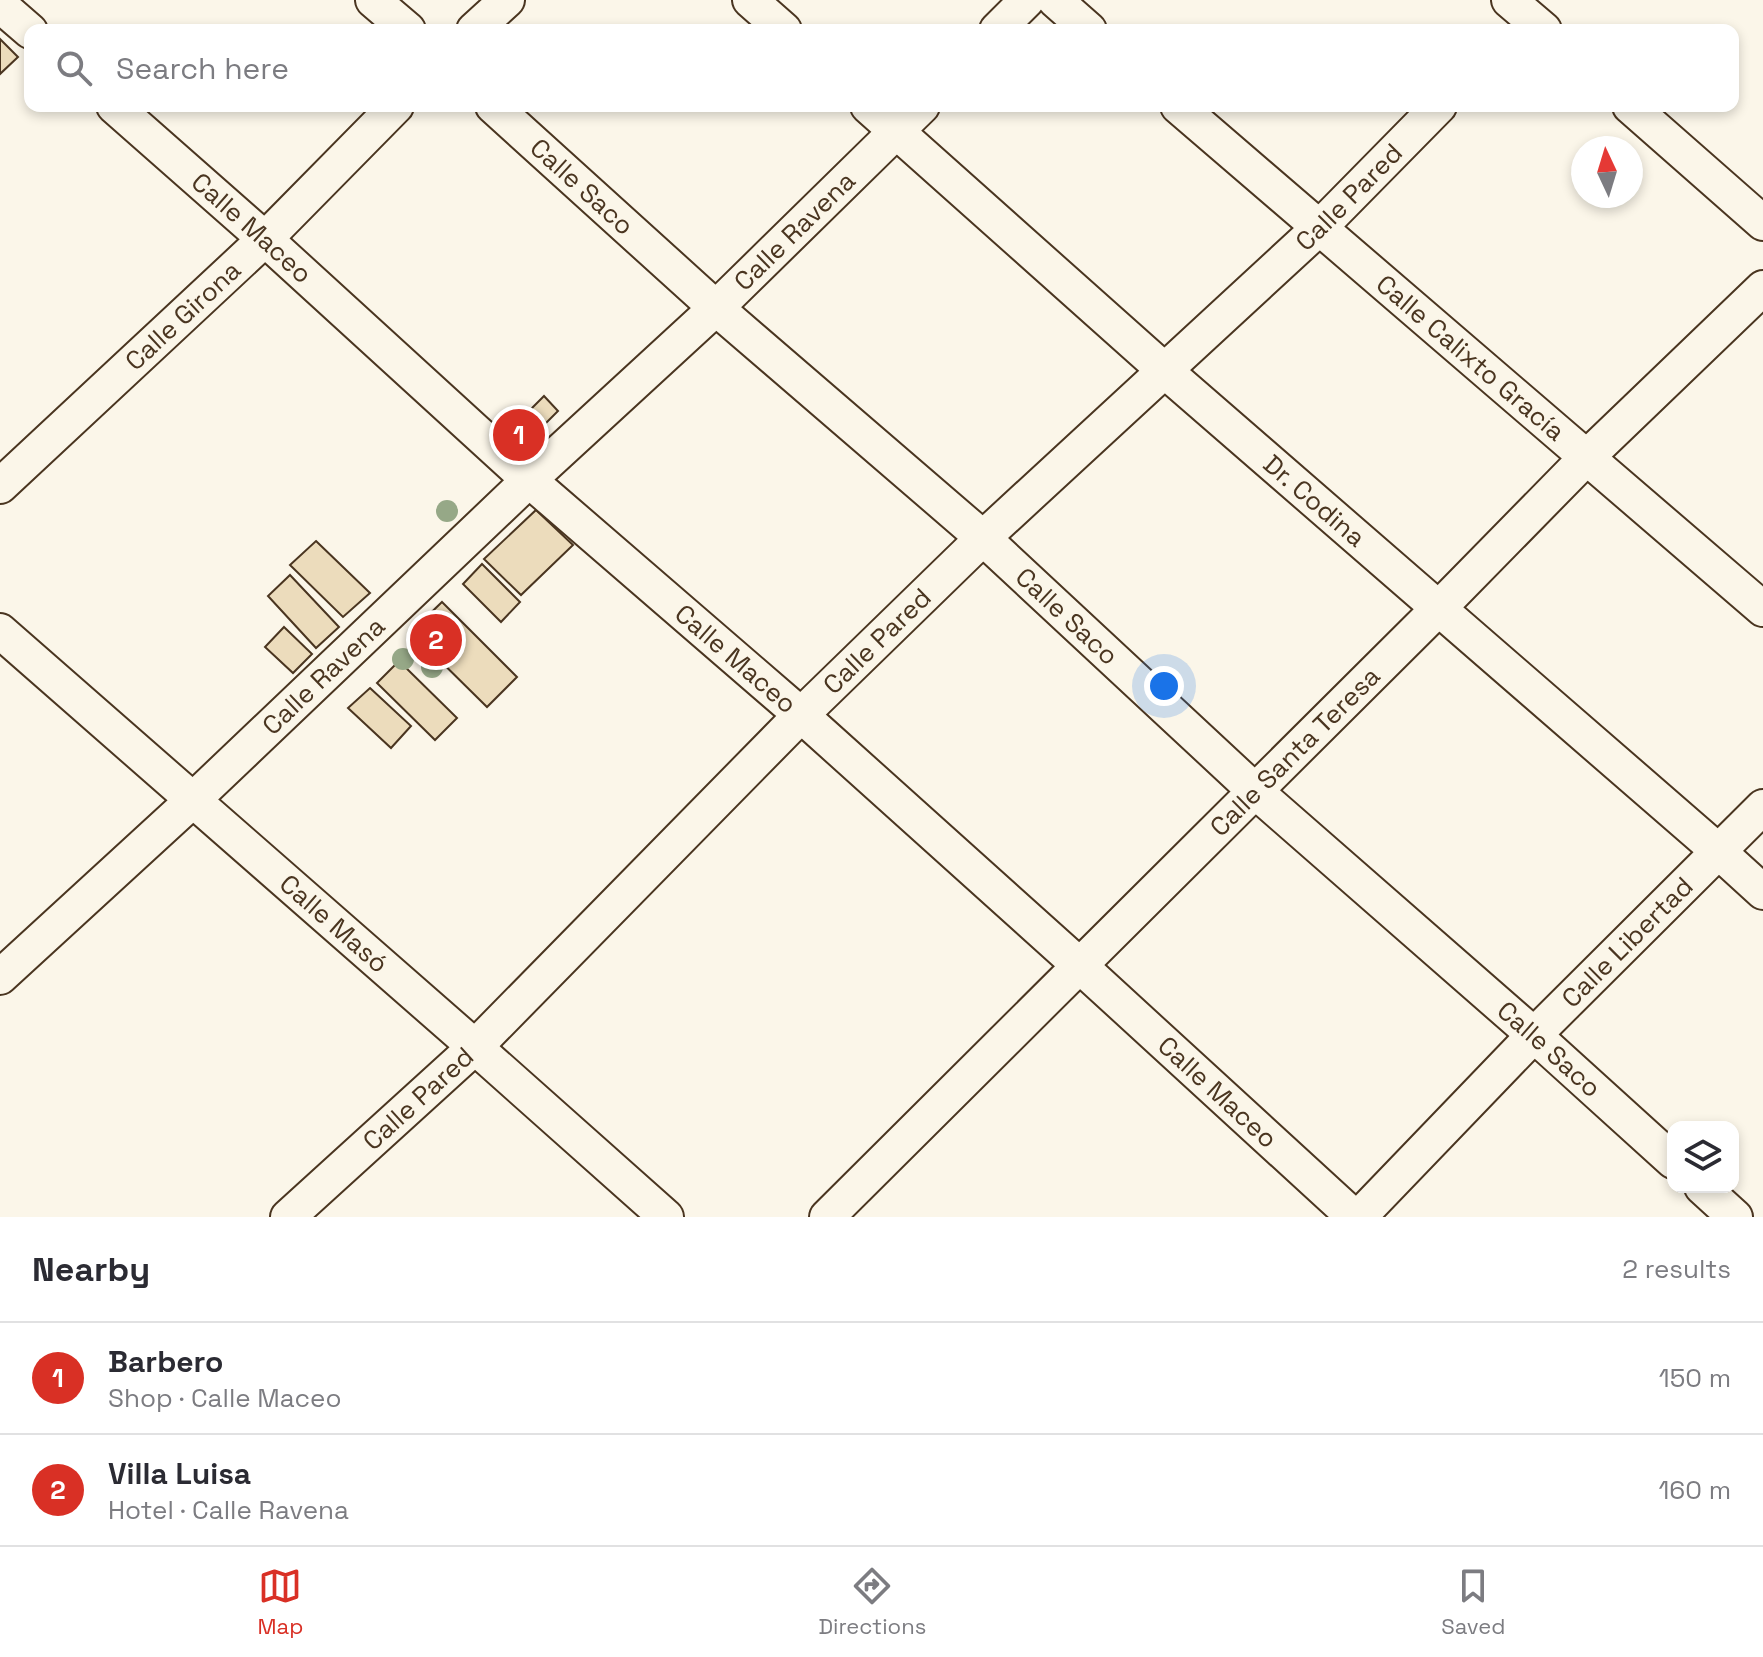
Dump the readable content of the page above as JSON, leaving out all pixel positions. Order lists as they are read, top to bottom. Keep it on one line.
{"streets":{"street":["Calle Saco","Calle Pared","Calle Maceo","Calle Ravena","Calle Girona","Calle Calixto Gracía","Dr. Codina","Calle Santa Teresa","Calle Masó","Calle Libertad"]},"crossings":[["Calle Saco","Calle Pared"],["Calle Saco","Calle Ravena"],["Calle Saco","Calle Santa Teresa"],["Calle Saco","Calle Libertad"],["Calle Pared","Calle Maceo"],["Calle Pared","Calle Calixto Gracía"],["Calle Pared","Dr. Codina"],["Calle Pared","Calle Masó"],["Calle Maceo","Calle Ravena"],["Calle Maceo","Calle Girona"],["Calle Maceo","Calle Santa Teresa"],["Calle Maceo","Calle Libertad"],["Calle Ravena","Dr. Codina"],["Calle Ravena","Calle Masó"],["Calle Calixto Gracía","Calle Santa Teresa"],["Dr. Codina","Calle Santa Teresa"],["Dr. Codina","Calle Libertad"]],"north":"top","page":{"search":"Search here","pins":["1","2"],"heading":["Nearby","2 results"],"list":[{"mark":"1","name":"Barbero","note":"Shop · Calle Maceo","value":"150 m"},{"mark":"2","name":"Villa Luisa","note":"Hotel · Calle Ravena","value":"160 m"}],"nav":["Map","Directions","Saved"]}}
